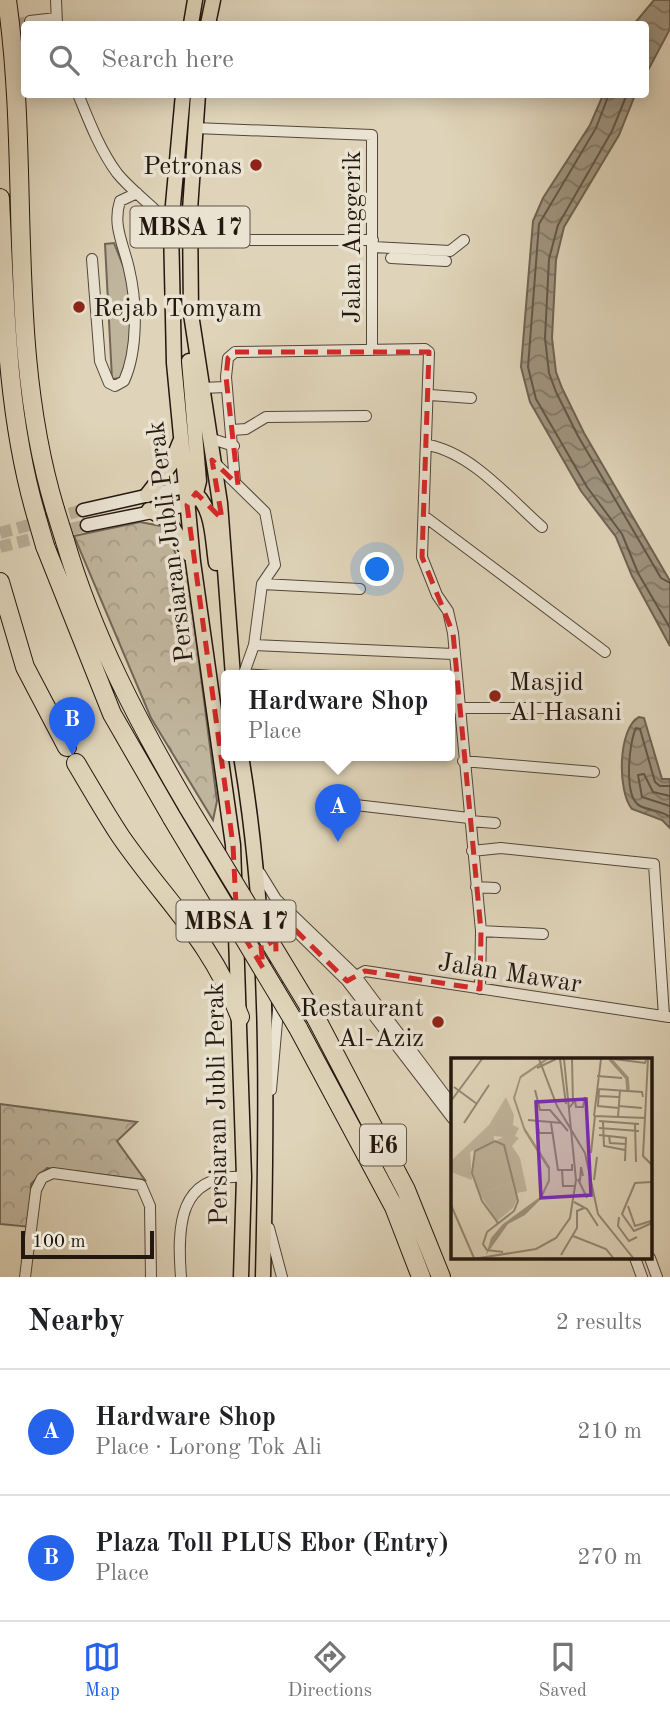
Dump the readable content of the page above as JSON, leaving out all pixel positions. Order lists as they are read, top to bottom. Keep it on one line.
{"streets":{"highway":["E6"],"main road":["MBSA 17","Persiaran Jubli Perak"],"street":["Jalan Anggerik","Jalan Mawar"]},"crossings":[["Jalan Anggerik","Persiaran Jubli Perak"]],"places":["Petronas","Rejab Tomyam","Masjid Al Hasani","Restaurant Al-Aziz"],"scale_bar":"100 m","page":{"search":"Search here","popup":["Hardware Shop","Place"],"pins":["B","A"],"scale":"100 m","heading":["Nearby","2 results"],"list":[{"mark":"A","name":"Hardware Shop","note":"Place · Lorong Tok Ali","value":"210 m"},{"mark":"B","name":"Plaza Toll PLUS Ebor (Entry)","note":"Place","value":"270 m"}],"nav":["Map","Directions","Saved"]}}
